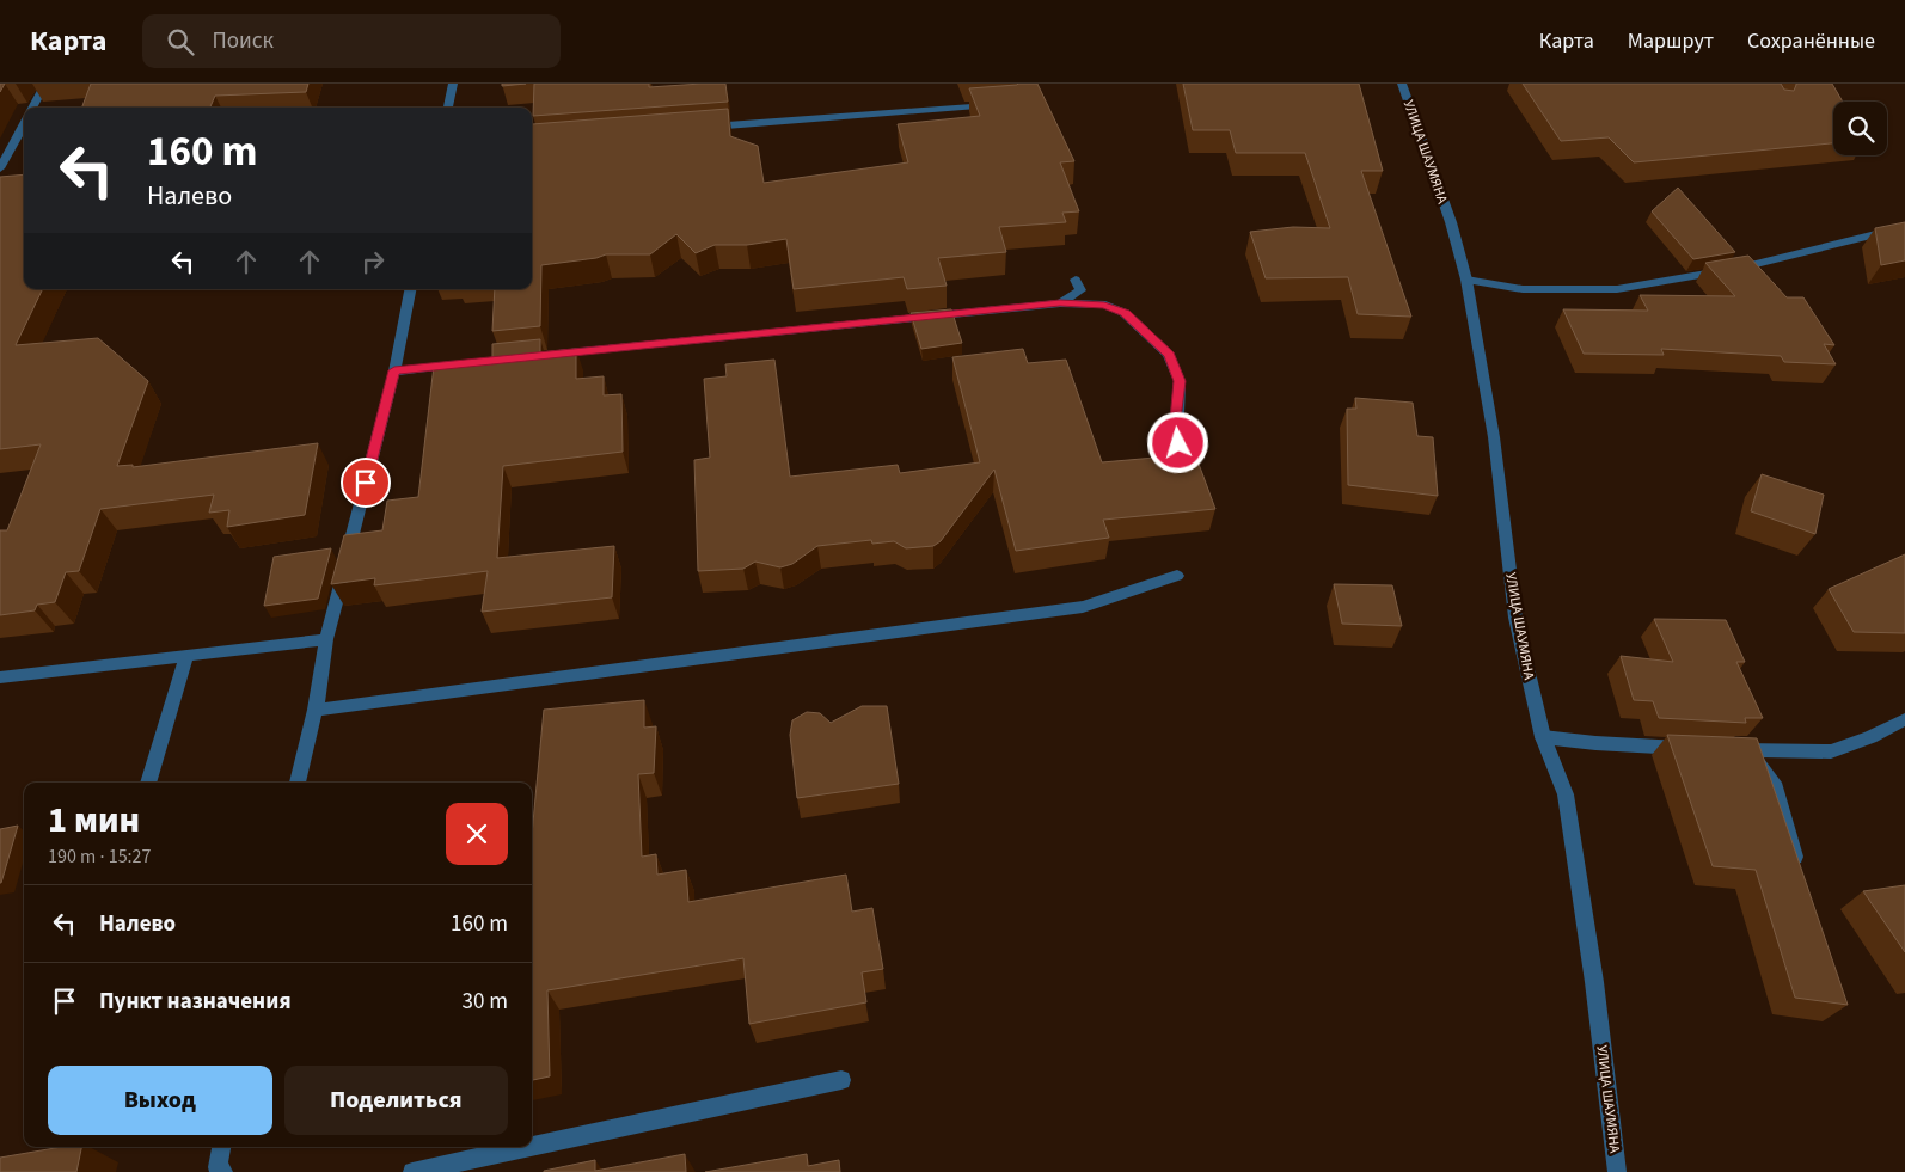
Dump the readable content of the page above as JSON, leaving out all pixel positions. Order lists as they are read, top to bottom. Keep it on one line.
{"streets":{"street":["УЛИЦА ШАУМЯНА"]},"page":{"header":"Карта","search":"Поиск","nav":["Карта","Маршрут","Сохранённые"],"turn":["160 m","Налево"],"heading":["1 мин","190 m · 15:27"],"list":[{"name":"Налево","value":"160 m"},{"name":"Пункт назначения","value":"30 m"}],"buttons":["Выход","Поделиться"]}}
